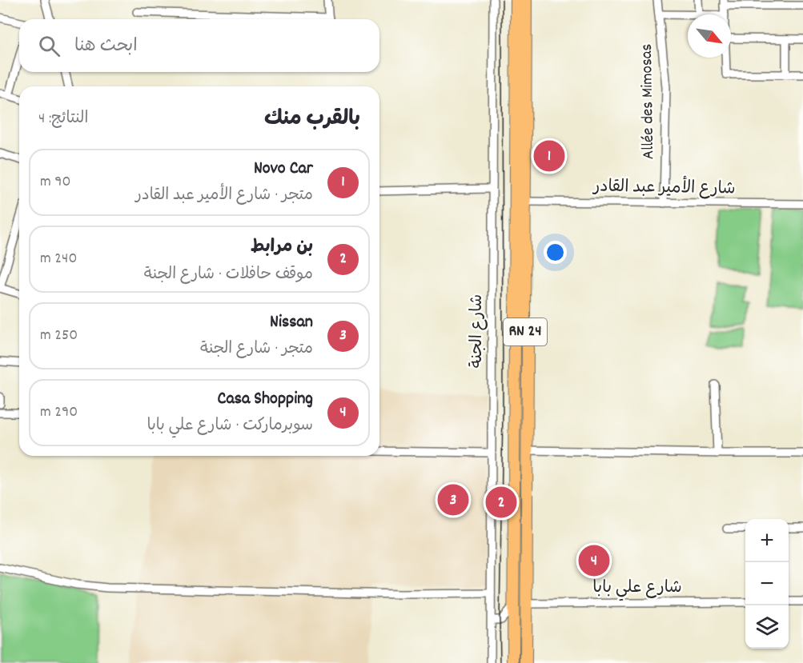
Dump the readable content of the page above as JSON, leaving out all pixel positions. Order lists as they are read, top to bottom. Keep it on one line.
{"streets":{"main road":["RN 24"],"street":["Allée des Mimosas","شارع الأمير عبد القادر","شارع الجنة","شارع علي بابا"]},"crossings":[["Allée des Mimosas","شارع الأمير عبد القادر"],["شارع الأمير عبد القادر","RN 24"],["RN 24","شارع علي بابا"]],"north":"bottom right","page":{"search":"ابحث هنا","heading":["بالقرب منك","النتائج: 4"],"pins":["1","3","2","4"],"list":[{"mark":"1","name":"Novo Car","note":"متجر · شارع الأمير عبد القادر","value":"90 m"},{"mark":"2","name":"بن مرابط","note":"موقف حافلات · شارع الجنة","value":"240 m"},{"mark":"3","name":"Nissan","note":"متجر · شارع الجنة","value":"250 m"},{"mark":"4","name":"Casa Shopping","note":"سوبرماركت · شارع علي بابا","value":"290 m"}],"map_buttons":["+","−"]}}
